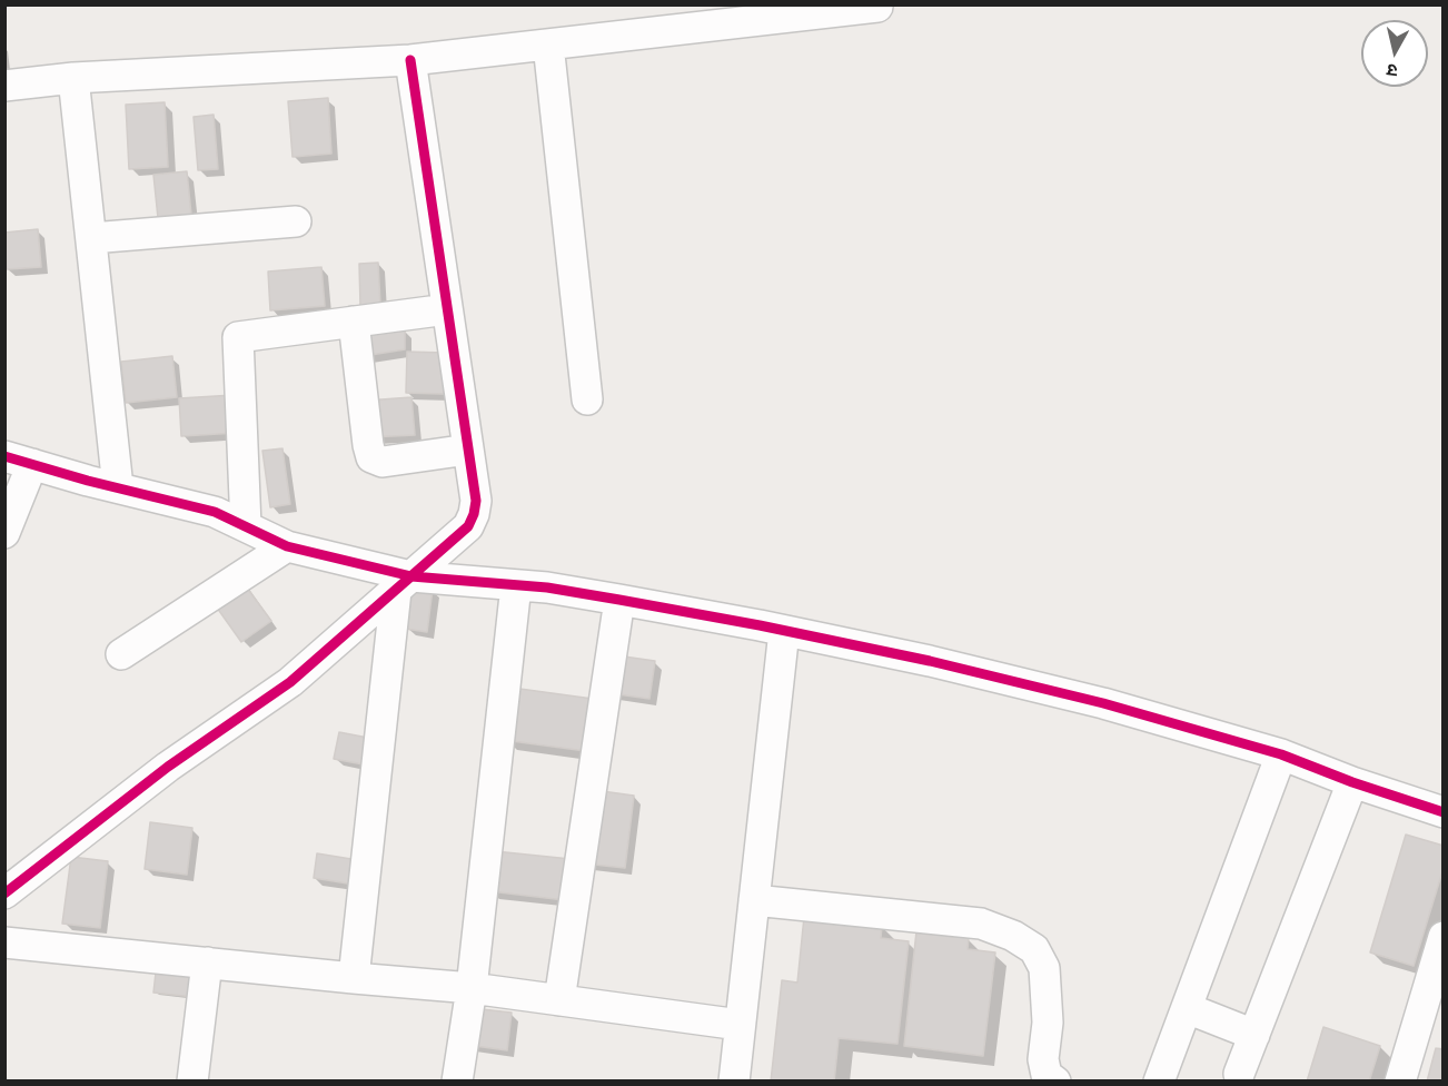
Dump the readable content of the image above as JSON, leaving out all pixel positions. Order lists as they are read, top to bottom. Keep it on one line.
{"north":"bottom"}
